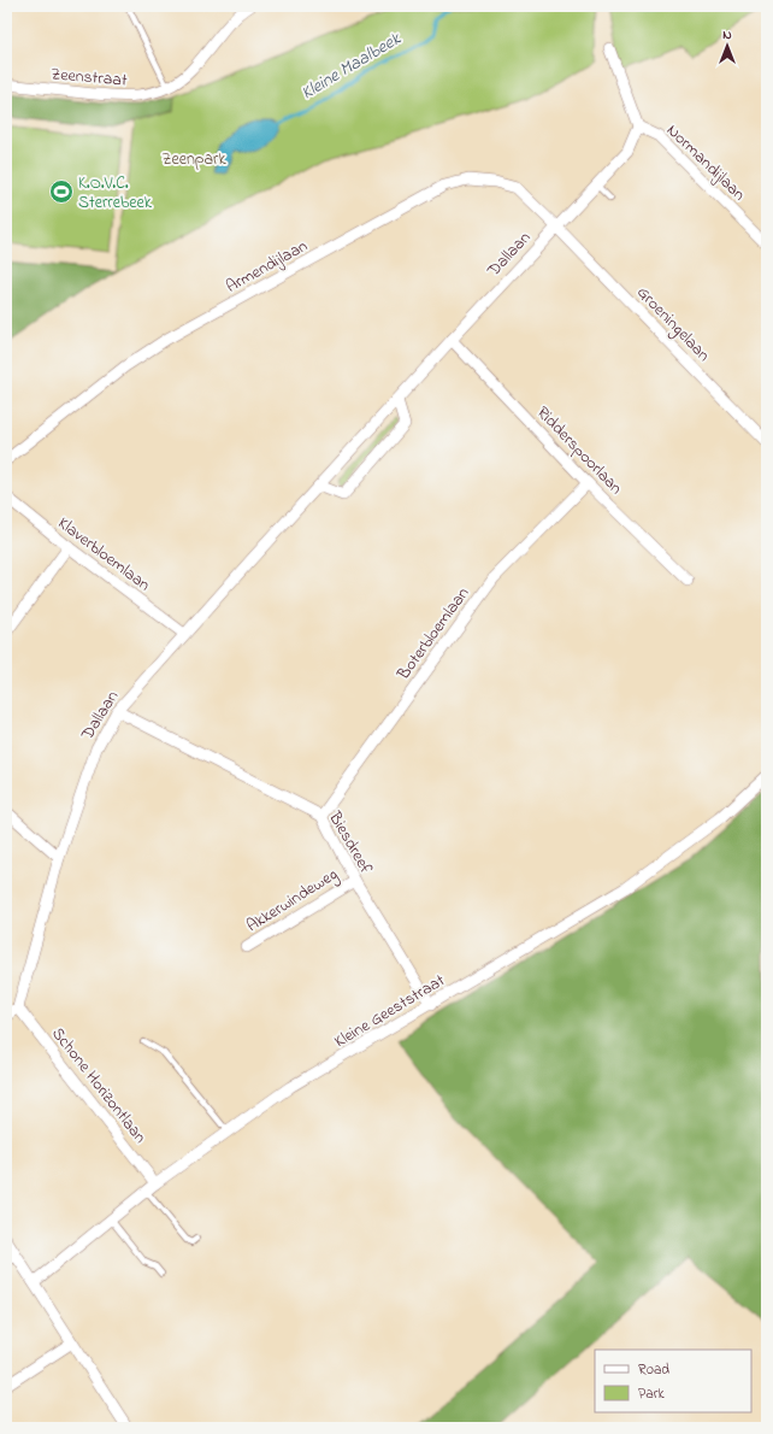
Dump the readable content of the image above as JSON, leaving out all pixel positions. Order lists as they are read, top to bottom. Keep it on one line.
{"streets":{"street":["Zeenstraat","Normandijlaan","Dallaan","Armendijlaan","Groeningelaan","Ridderspoorlaan","Klaverbloemlaan","Boterbloemlaan","Biesdreef","Akkerwindeweg","Kleine Geeststraat","Schone Horizontlaan"]},"crossings":[["Normandijlaan","Dallaan"],["Dallaan","Armendijlaan"],["Dallaan","Groeningelaan"],["Dallaan","Ridderspoorlaan"],["Dallaan","Klaverbloemlaan"],["Dallaan","Biesdreef"],["Dallaan","Schone Horizontlaan"],["Armendijlaan","Groeningelaan"],["Ridderspoorlaan","Boterbloemlaan"],["Boterbloemlaan","Biesdreef"],["Biesdreef","Akkerwindeweg"],["Biesdreef","Kleine Geeststraat"],["Kleine Geeststraat","Schone Horizontlaan"]],"water":["Kleine Maalbeek"],"parks":["Zeenpark"],"places":{"sports":["K.O.V.C. Sterrebeek"]},"legend":["Road","Park"],"north":"top"}
